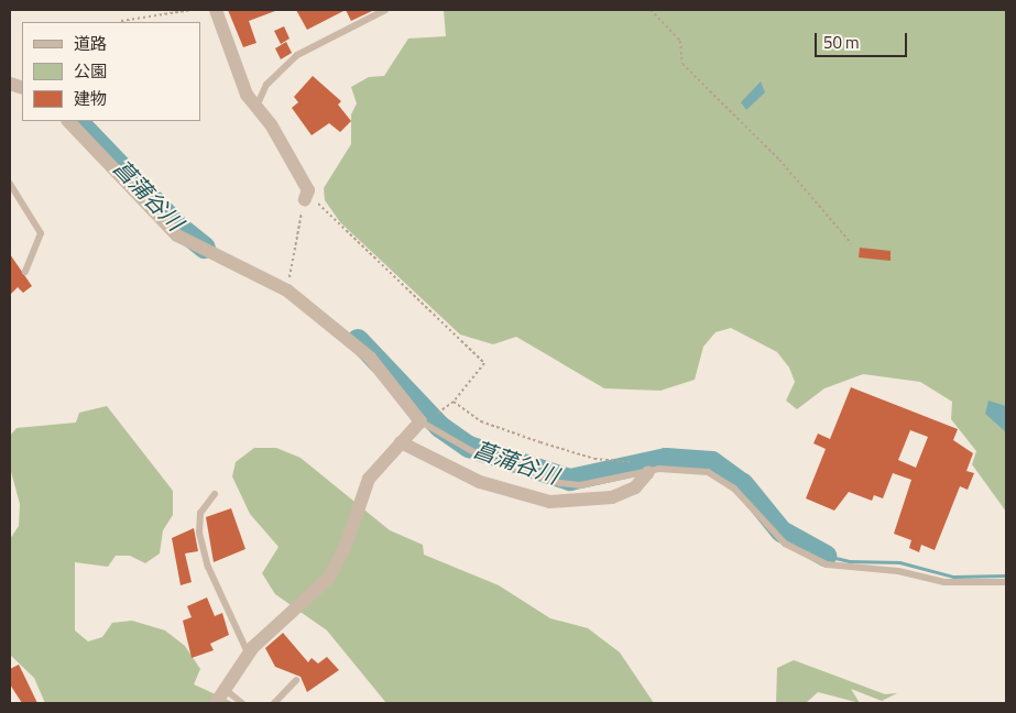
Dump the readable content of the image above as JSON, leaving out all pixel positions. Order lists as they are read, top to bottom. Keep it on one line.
{"water":["菖蒲谷川"],"legend":["道路","公園","建物"],"scale_bar":"50 m"}
